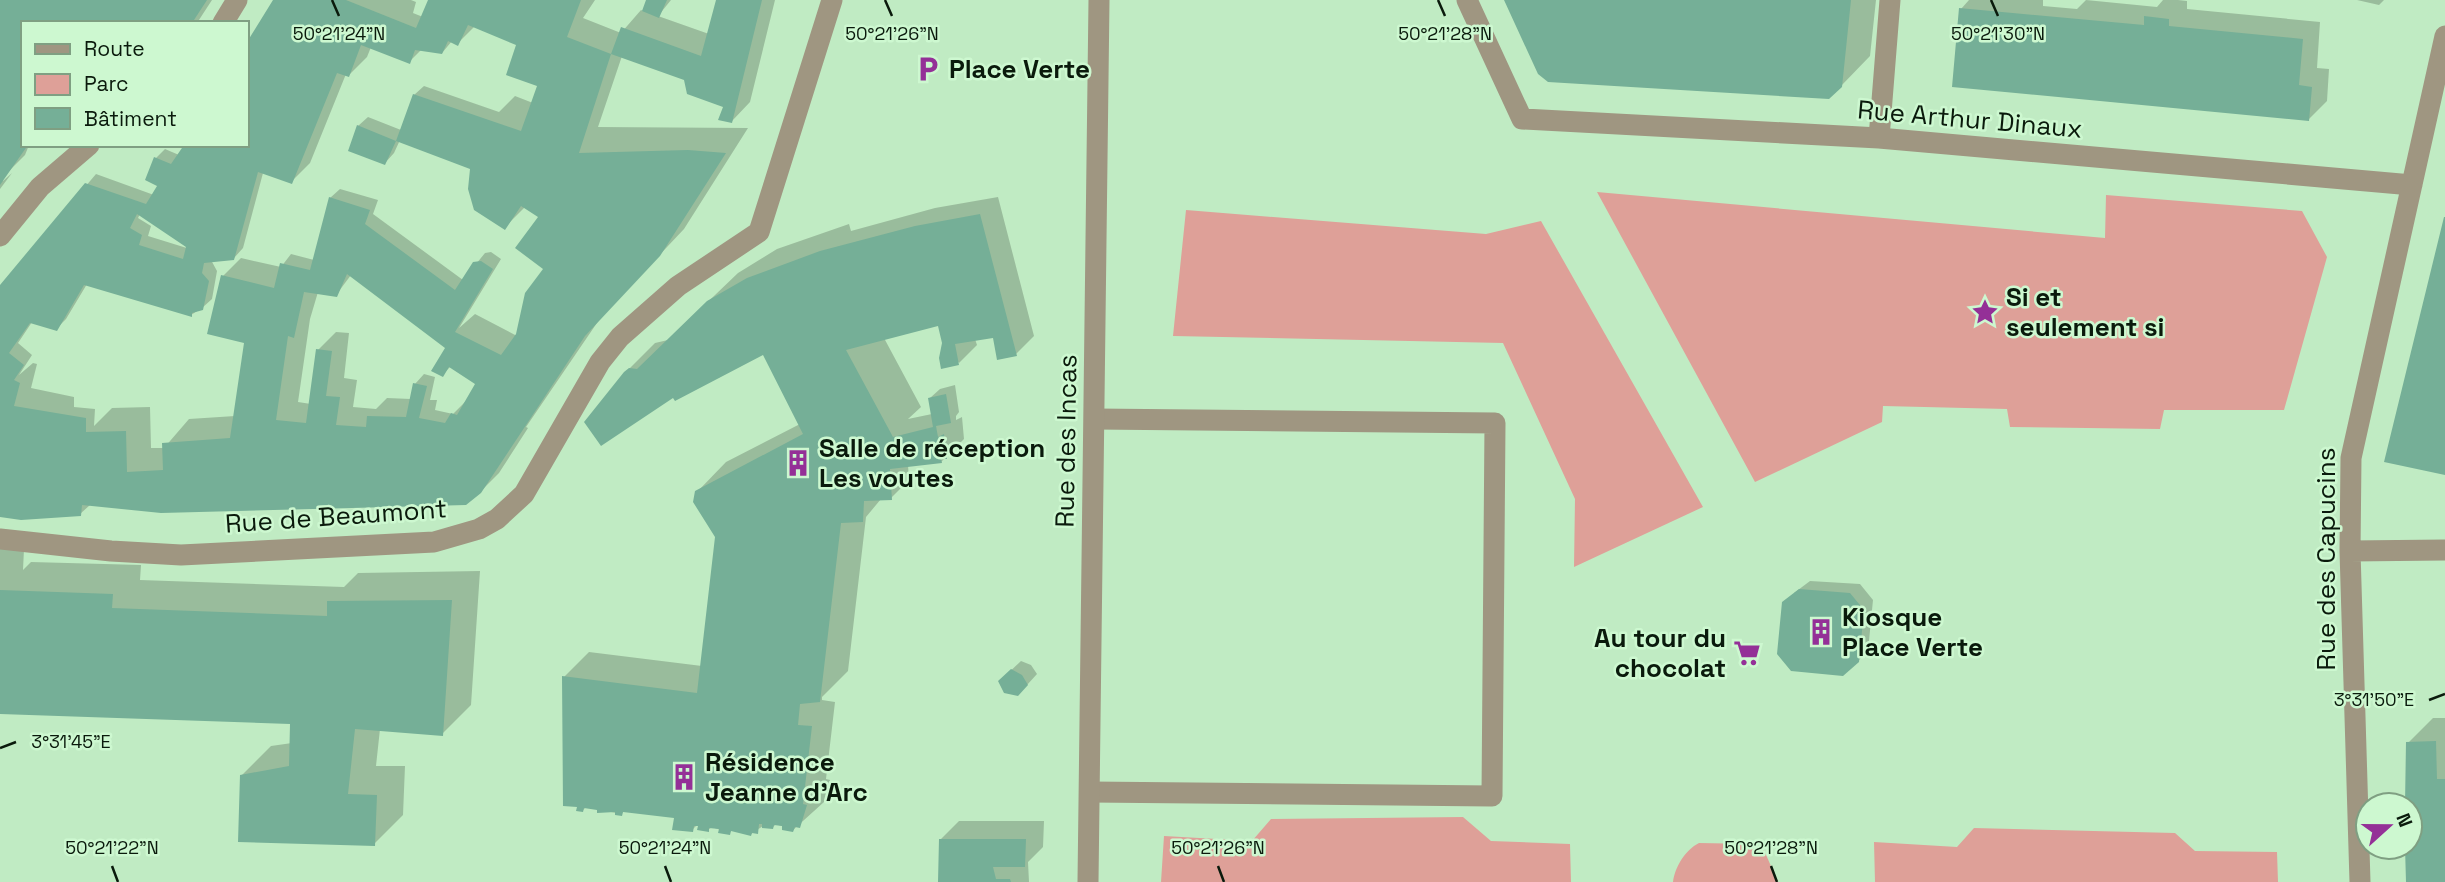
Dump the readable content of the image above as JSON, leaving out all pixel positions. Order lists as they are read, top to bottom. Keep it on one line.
{"streets":{"street":["Rue Arthur Dinaux","Rue des Incas","Rue de Beaumont","Rue des Capucins"]},"crossings":[["Rue Arthur Dinaux","Rue des Capucins"]],"places":{"parking":["Place Verte"],"place":["Si et seulement si"],"building":["Salle de réception Les voutes","Kiosque Place Verte","Résidence Jeanne d'Arc"],"supermarket":["Au tour du chocolat"]},"legend":["Route","Parc","Bâtiment"],"north":"right","coordinates":["50°21'24\"N","50°21'26\"N","50°21'28\"N","50°21'30\"N","3°31'50\"E","3°31'45\"E","50°21'22\"N"]}
